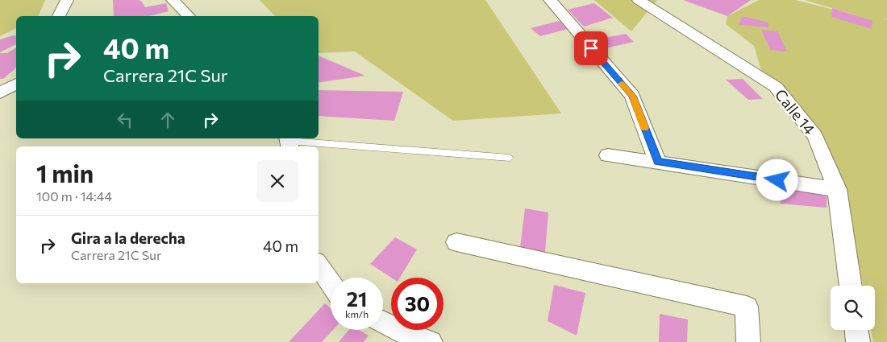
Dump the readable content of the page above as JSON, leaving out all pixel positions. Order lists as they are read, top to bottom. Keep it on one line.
{"streets":{"street":["Calle 14"]},"page":{"turn":["40 m","Carrera 21C Sur"],"heading":["1 min","100 m · 14:44"],"list":[{"name":"Gira a la derecha","note":"Carrera 21C Sur","value":"40 m"}],"speed":"21 km/h","limit":"30"}}
